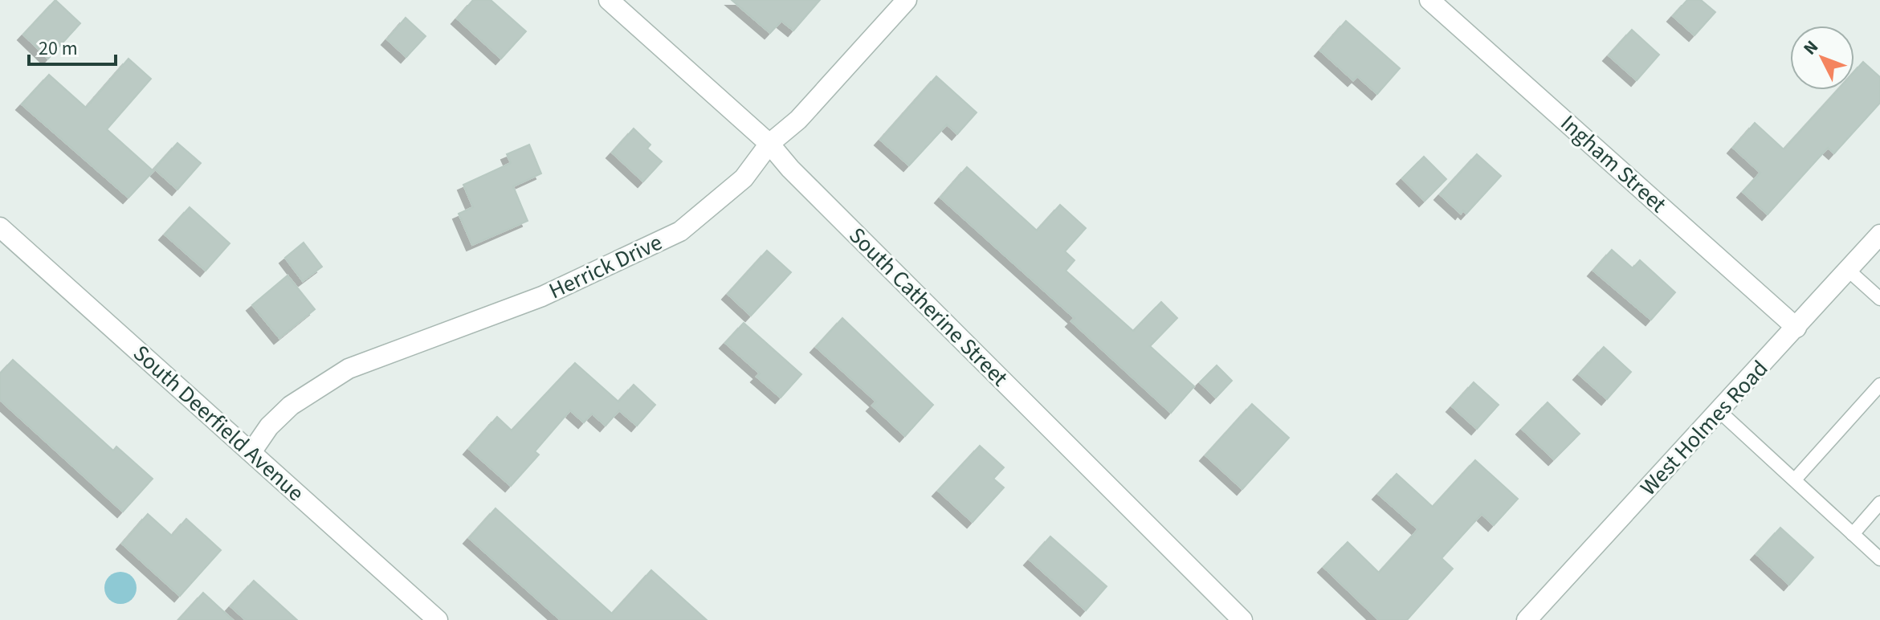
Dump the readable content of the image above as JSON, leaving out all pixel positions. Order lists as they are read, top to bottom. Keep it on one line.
{"streets":{"street":["Ingham Street","Herrick Drive","South Catherine Street","South Deerfield Avenue","West Holmes Road"]},"crossings":[["Ingham Street","West Holmes Road"],["Herrick Drive","South Catherine Street"],["Herrick Drive","South Deerfield Avenue"]],"scale_bar":"20 m","north":"top left"}
